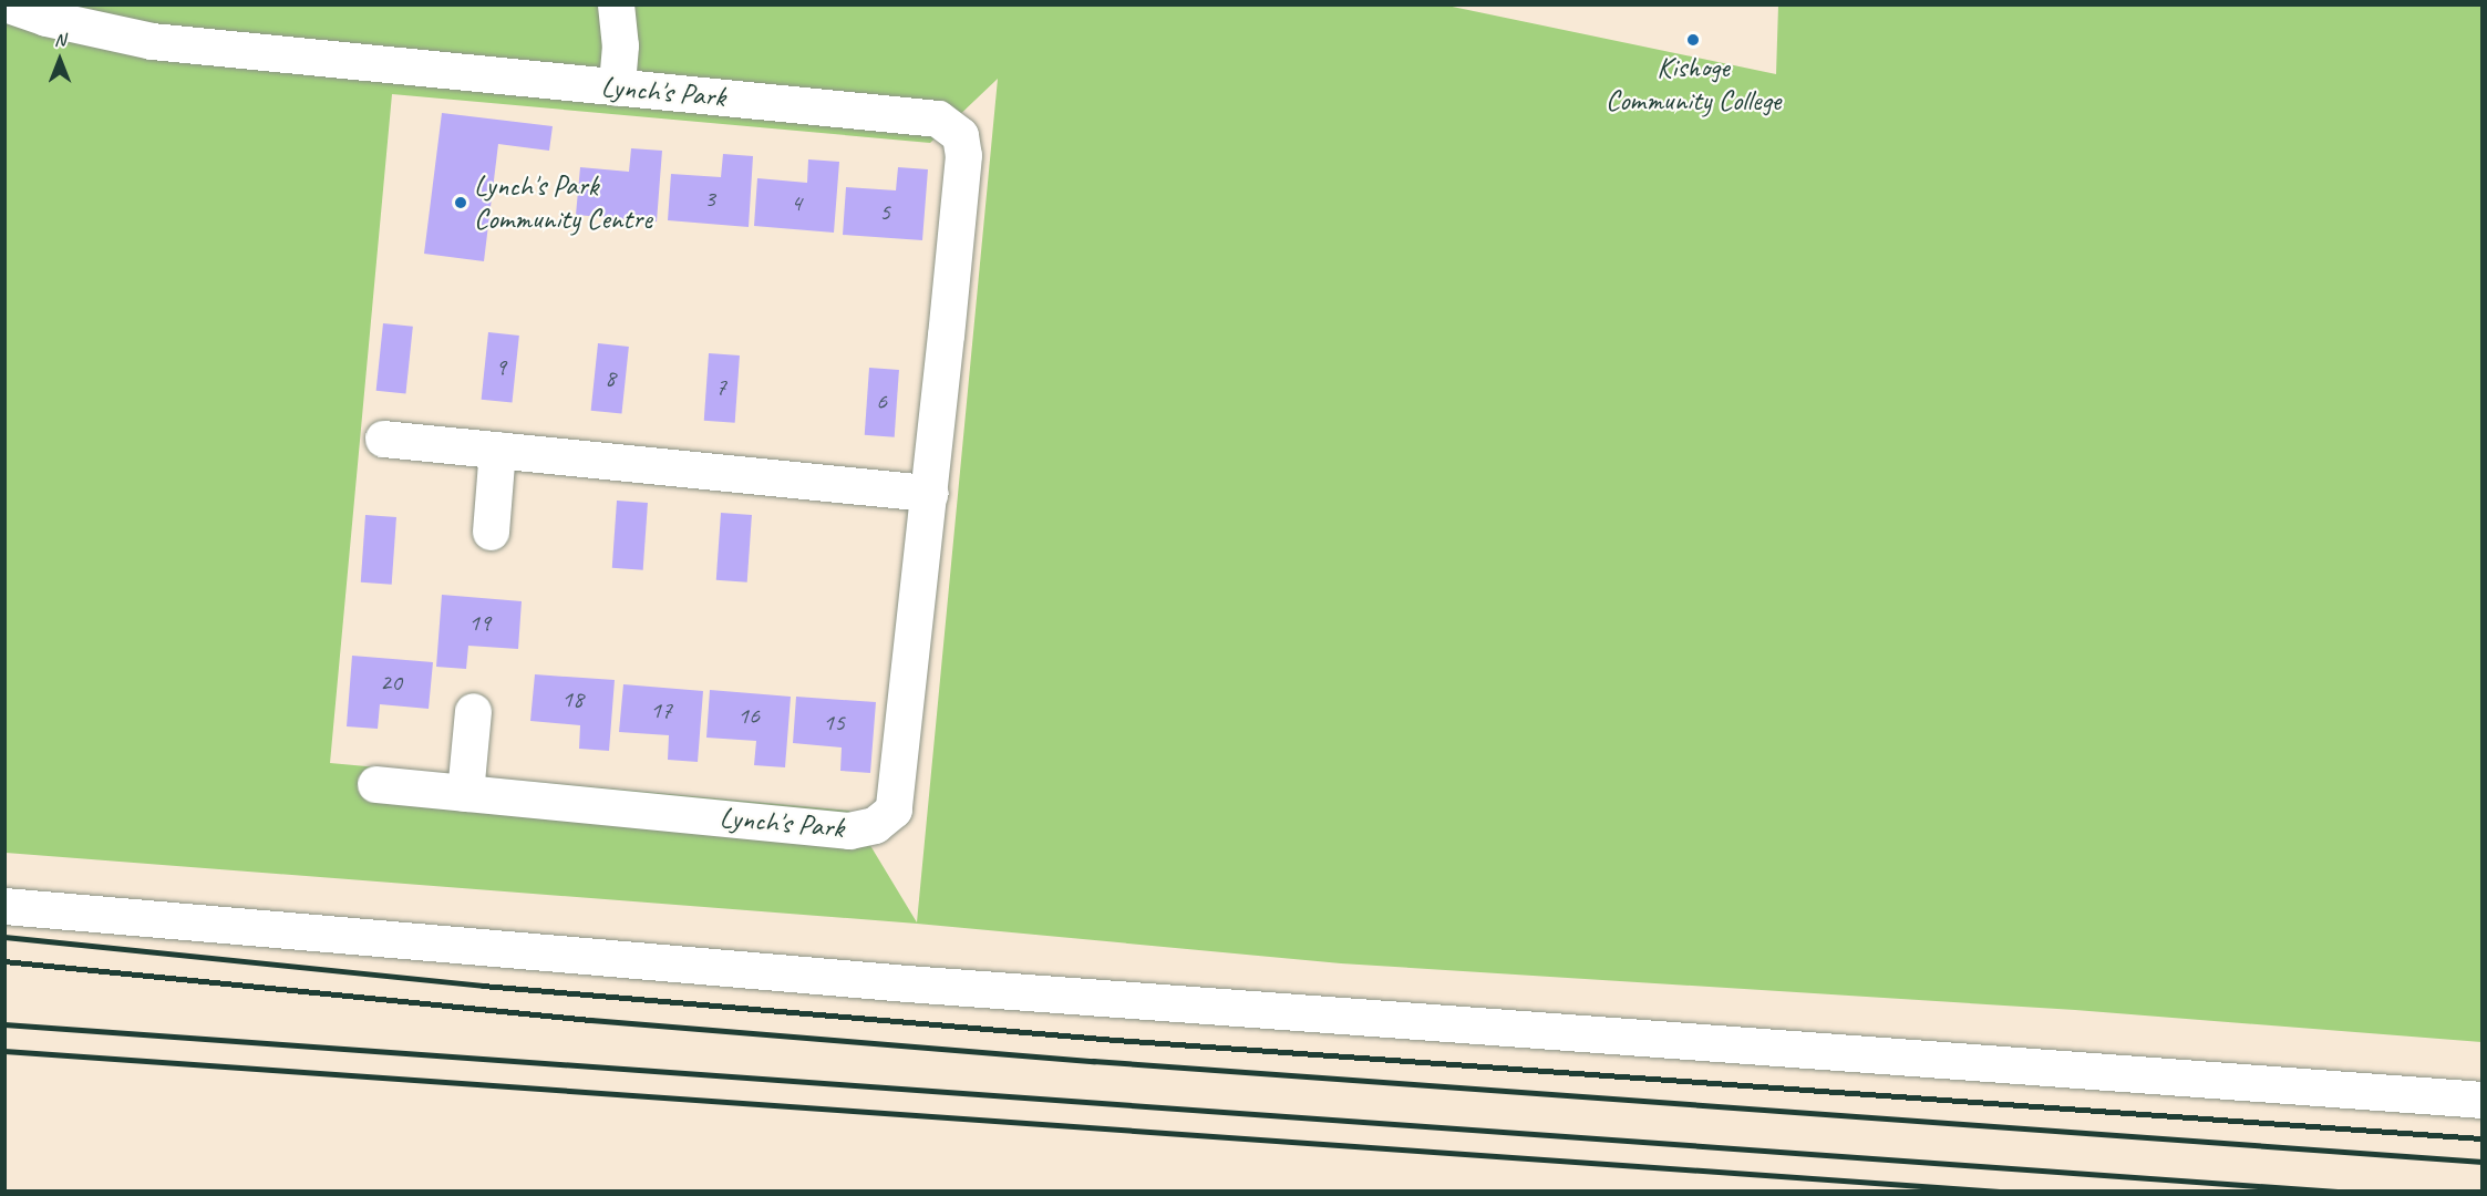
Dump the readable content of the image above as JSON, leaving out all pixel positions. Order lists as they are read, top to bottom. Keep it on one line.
{"streets":{"street":["Lynch's Park"]},"places":["Kishoge Community College","Lynch's Park Community Centre"],"house_numbers":["3","4","5","9","8","7","6","19","20","18","17","16","15"],"north":"top"}
